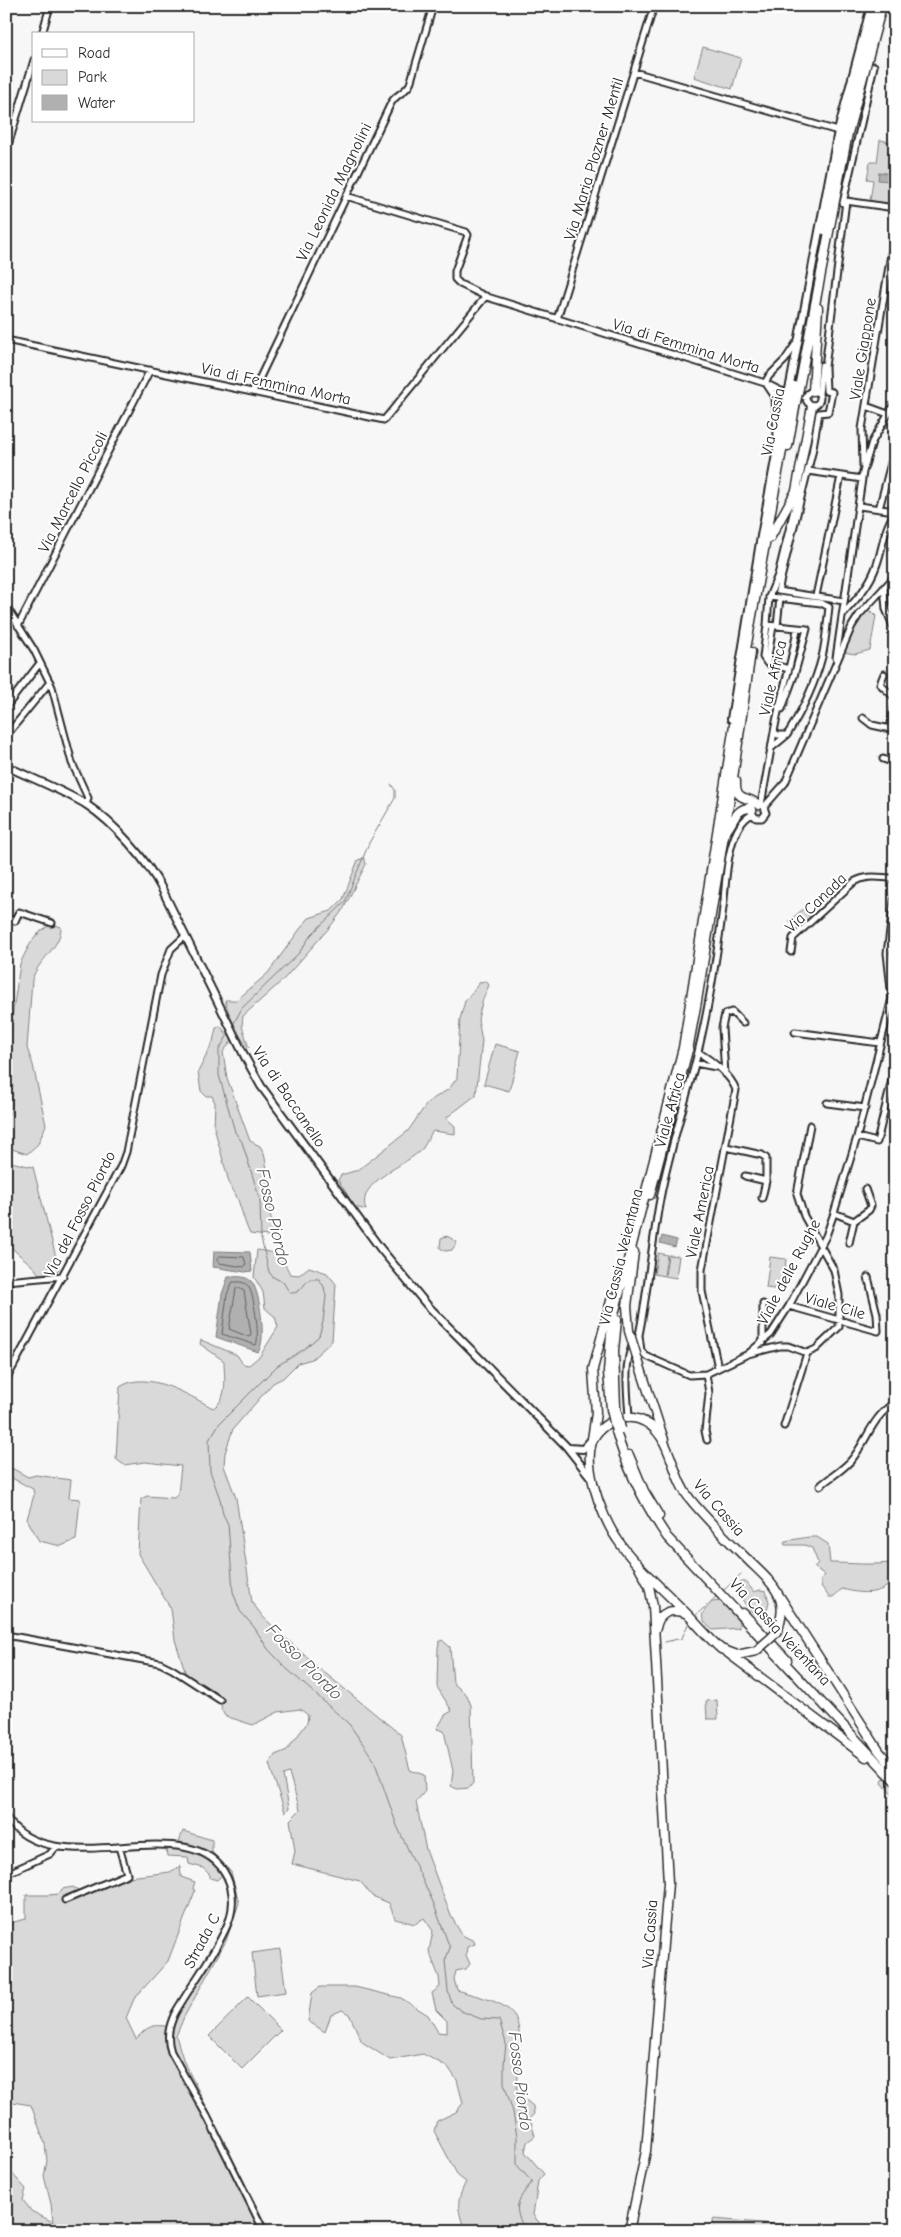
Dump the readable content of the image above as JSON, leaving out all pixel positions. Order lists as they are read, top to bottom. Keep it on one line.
{"streets":{"main road":["Via Cassia","Via Cassia Veientana"],"street":["Via Maria Plozner Mentil","Via Leonida Magnolini","Via di Femmina Morta","Viale Giappone","Via Marcello Piccoli","Viale Africa","Via Canada","Via di Baccanello","Viale America","Via del Fosso Piordo","Viale delle Rughe","Viale Cile","Strada C"]},"crossings":[["Via Maria Plozner Mentil","Via di Femmina Morta"],["Via Leonida Magnolini","Via di Femmina Morta"],["Via di Femmina Morta","Via Marcello Piccoli"],["Viale Giappone","Viale Africa"],["Via Cassia","Viale Africa"],["Via Cassia","Via di Baccanello"],["Via Cassia","Via Cassia Veientana"],["Viale Africa","Viale America"],["Via di Baccanello","Via del Fosso Piordo"],["Viale delle Rughe","Viale Cile"]],"water":["Fosso Piordo"],"legend":["Road","Park","Water"]}
